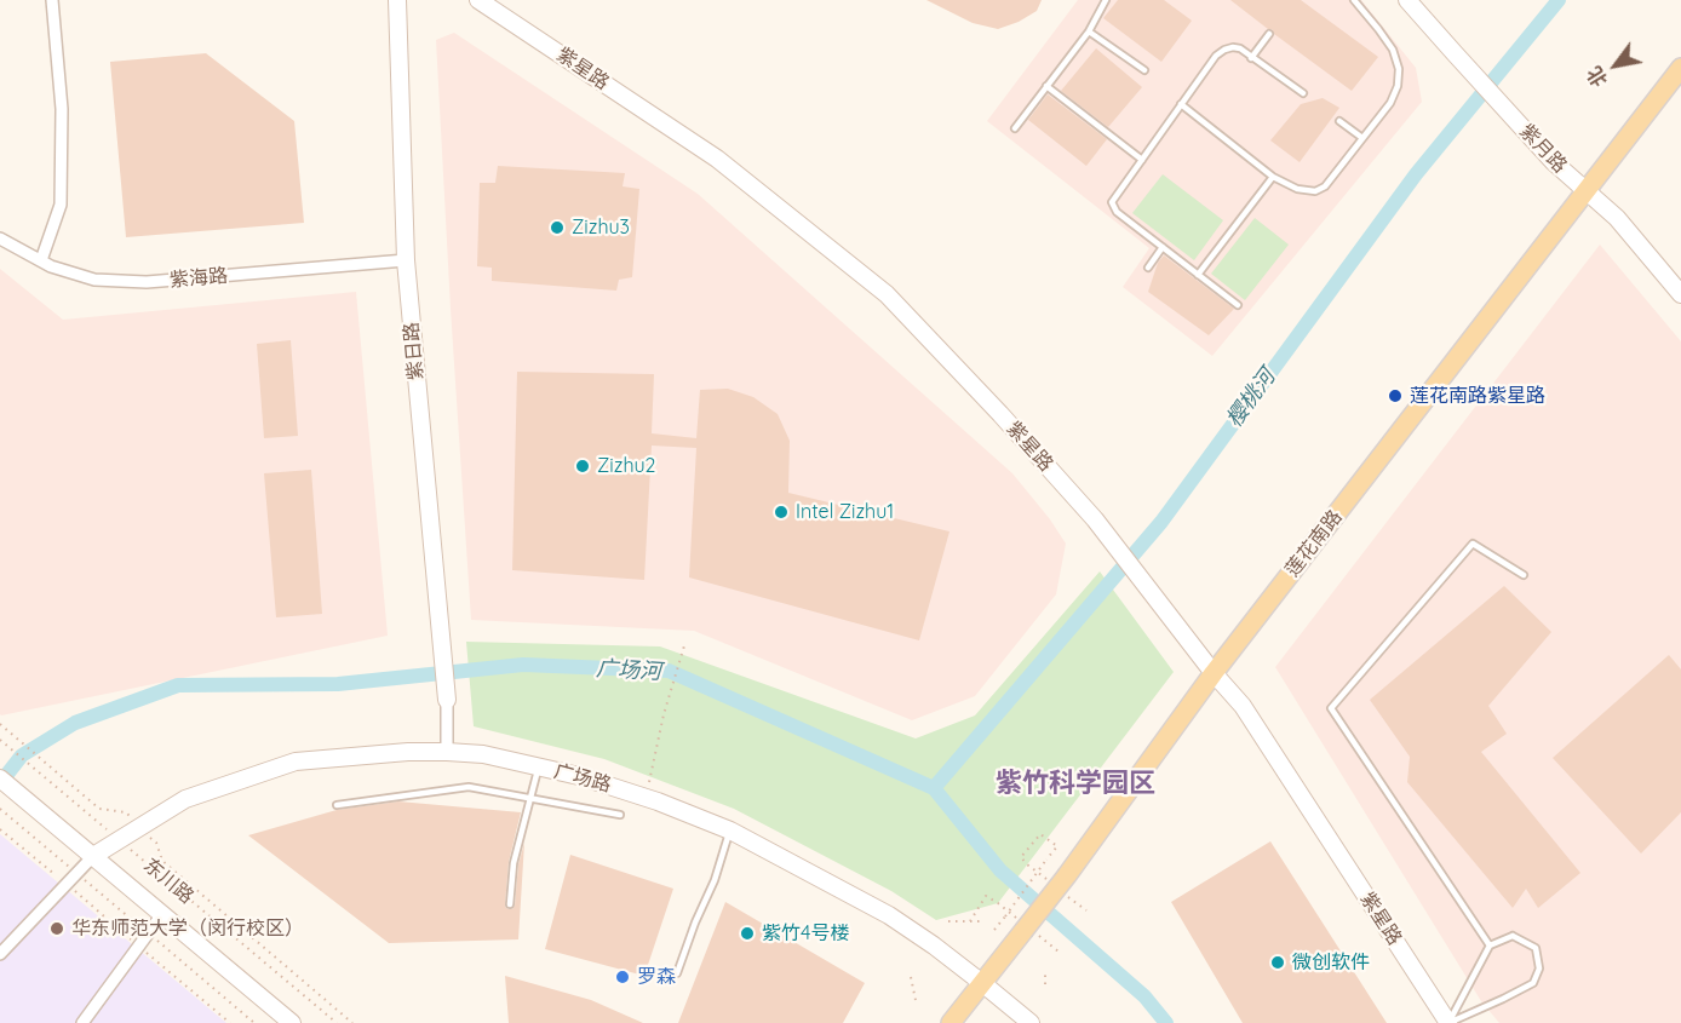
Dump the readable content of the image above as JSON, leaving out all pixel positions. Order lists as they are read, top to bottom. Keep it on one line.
{"streets":{"main road":["莲花南路"],"street":["紫星路","紫月路","紫海路","紫日路","广场路","东川路"]},"crossings":[["紫星路","莲花南路"],["紫月路","莲花南路"],["紫海路","紫日路"],["莲花南路","广场路"],["广场路","东川路"]],"districts":["紫竹科学园区"],"water":["樱桃河","广场河"],"places":["Zizhu3","莲花南路紫星路","Zizhu2","Intel Zizhu1","华东师范大学（闵行校区）","紫竹4号楼","微创软件","罗森"],"north":"bottom left"}
